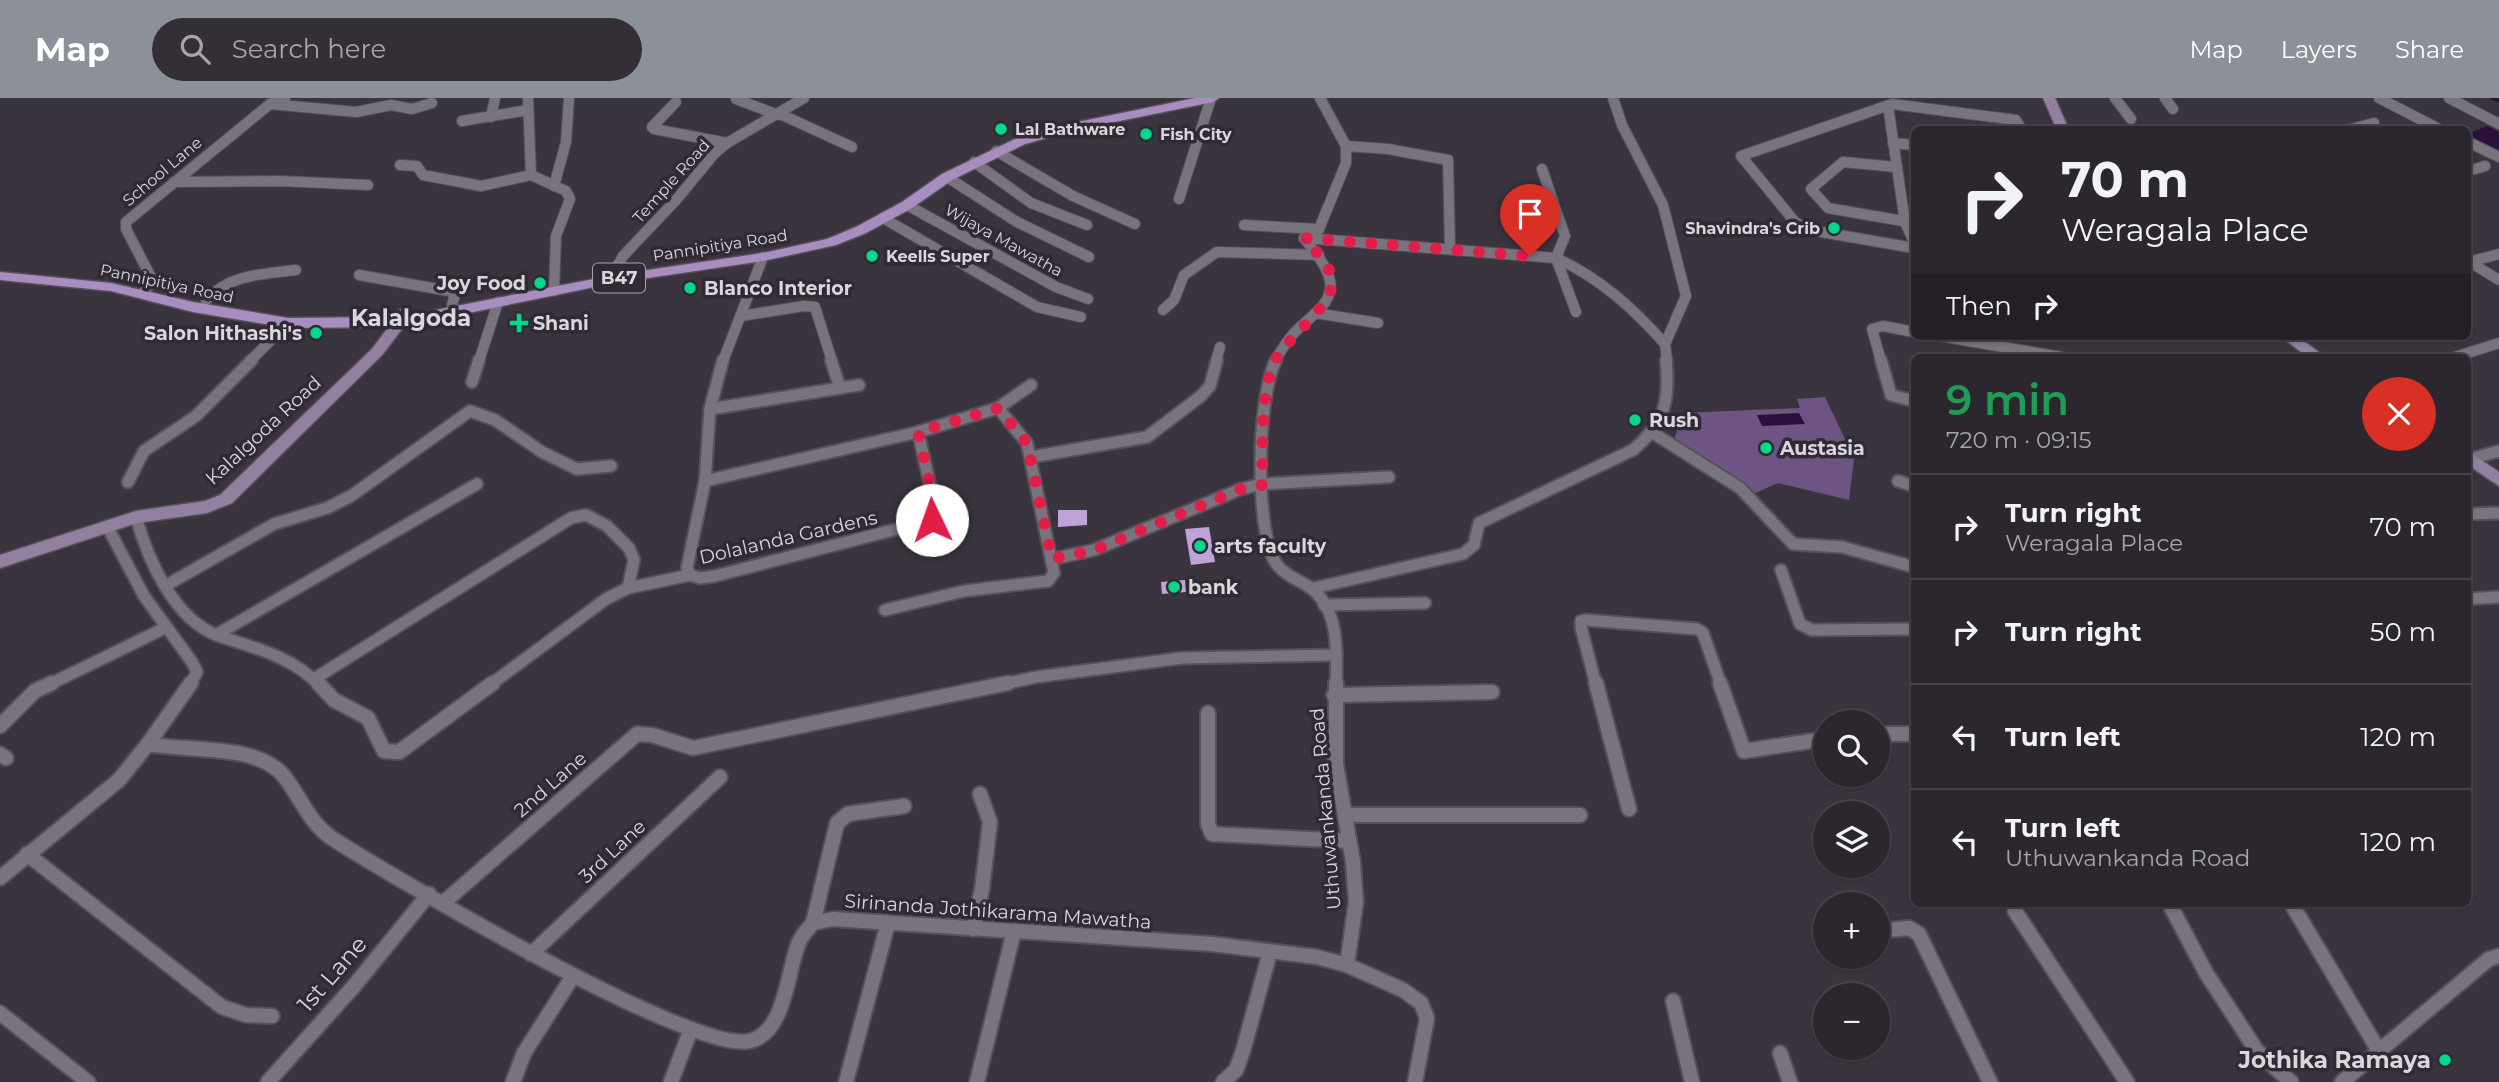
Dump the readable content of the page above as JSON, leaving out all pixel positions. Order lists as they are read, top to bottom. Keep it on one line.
{"streets":{"main road":["Pannipitiya Road","B47"],"street":["School Lane","Temple Road","Wijaya Mawatha","Kalalgoda Road","Dolalanda Gardens","2nd Lane","Uthuwankanda Road","3rd Lane","Sirinanda Jothikarama Mawatha","1st Lane"]},"crossings":[["School Lane","Pannipitiya Road"],["Temple Road","Pannipitiya Road"],["Wijaya Mawatha","Pannipitiya Road"],["Pannipitiya Road","Kalalgoda Road"],["Pannipitiya Road","Dolalanda Gardens"],["2nd Lane","Uthuwankanda Road"],["2nd Lane","1st Lane"],["Uthuwankanda Road","Sirinanda Jothikarama Mawatha"]],"districts":["Kalalgoda"],"places":{"other":["Lal Bathware","Fish City","Shavindra's Crib","Keells Super","Joy Food","Blanco Interior","Salon Hithashi's","Rush","Austasia","arts faculty","bank","Jothika Ramaya"],"health":["Shani"]},"page":{"header":"Map","search":"Search here","nav":["Map","Layers","Share"],"turn":["70 m","Weragala Place"],"then":"Then","heading":["9 min","720 m · 09:15"],"list":[{"name":"Turn right","note":"Weragala Place","value":"70 m"},{"name":"Turn right","value":"50 m"},{"name":"Turn left","value":"120 m"},{"name":"Turn left","note":"Uthuwankanda Road","value":"120 m"}],"map_buttons":["+","−"]}}
